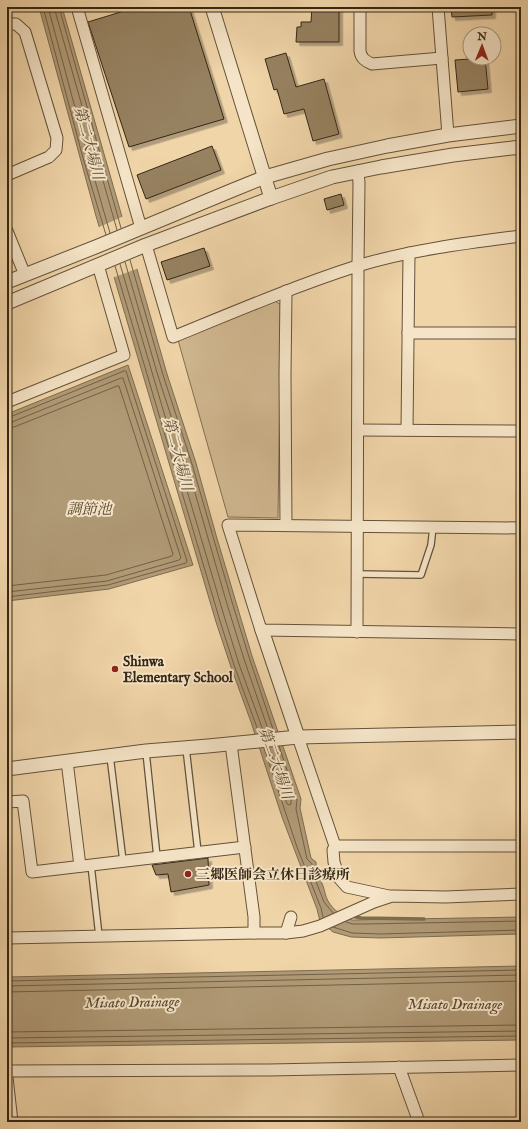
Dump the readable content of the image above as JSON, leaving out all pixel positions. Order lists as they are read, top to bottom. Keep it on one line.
{"water":["第二大場川","調節池","Misato Drainage"],"places":["Shinwa Elementary School","三郷医師会立休日診療所"],"north":"top"}
